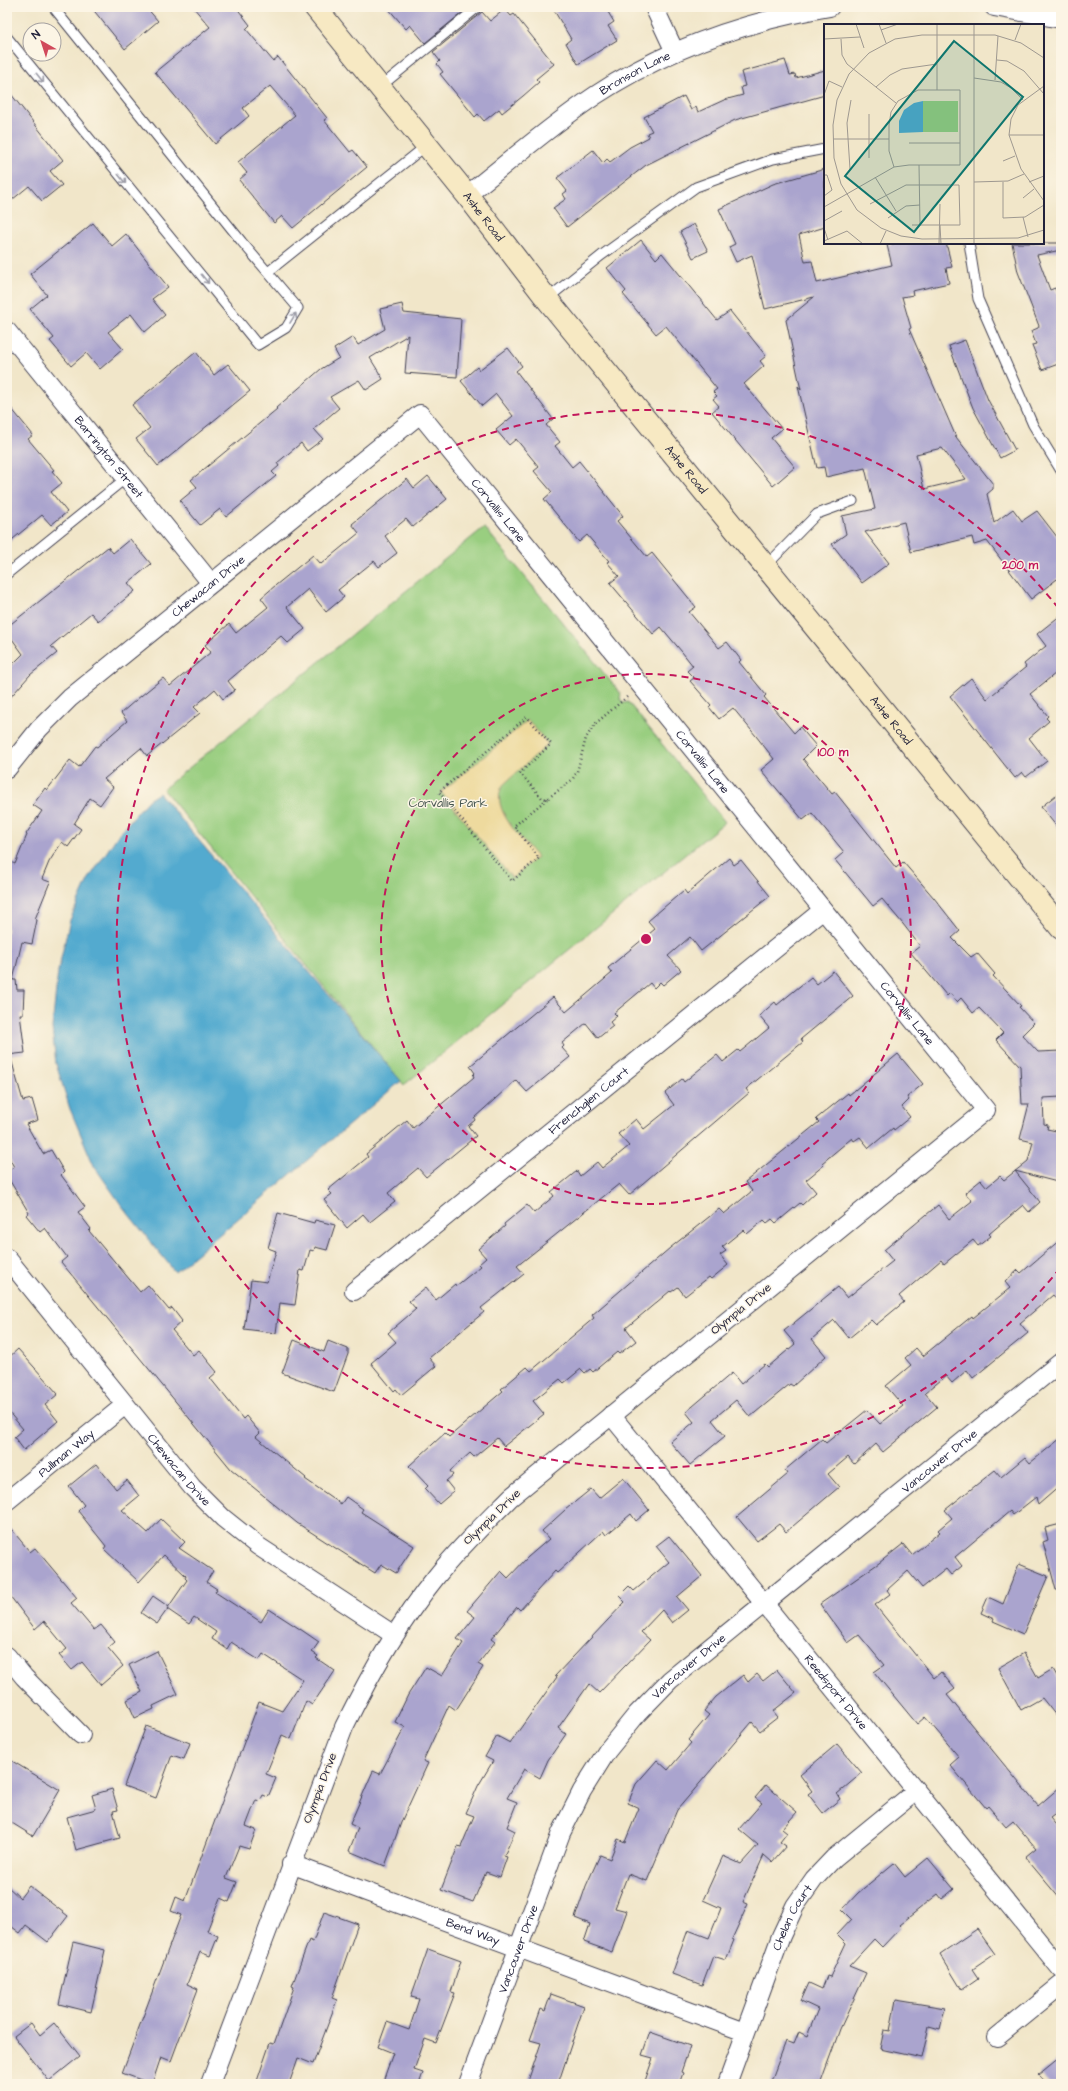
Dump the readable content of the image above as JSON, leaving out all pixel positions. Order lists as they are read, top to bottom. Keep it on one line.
{"streets":{"street":["Bronson Lane","Ashe Road","Barrington Street","Corvallis Lane","Chewacan Drive","Frenchglen Court","Olympia Drive","Pullman Way","Vancouver Drive","Reedsport Drive","Chelan Court","Bend Way"]},"crossings":[["Bronson Lane","Ashe Road"],["Barrington Street","Chewacan Drive"],["Corvallis Lane","Chewacan Drive"],["Corvallis Lane","Frenchglen Court"],["Corvallis Lane","Olympia Drive"],["Chewacan Drive","Olympia Drive"],["Chewacan Drive","Pullman Way"],["Olympia Drive","Reedsport Drive"],["Olympia Drive","Bend Way"],["Vancouver Drive","Reedsport Drive"],["Vancouver Drive","Bend Way"],["Reedsport Drive","Chelan Court"],["Chelan Court","Bend Way"]],"parks":["Corvallis Park"],"north":"top left","rings":["200 m","100 m"]}
